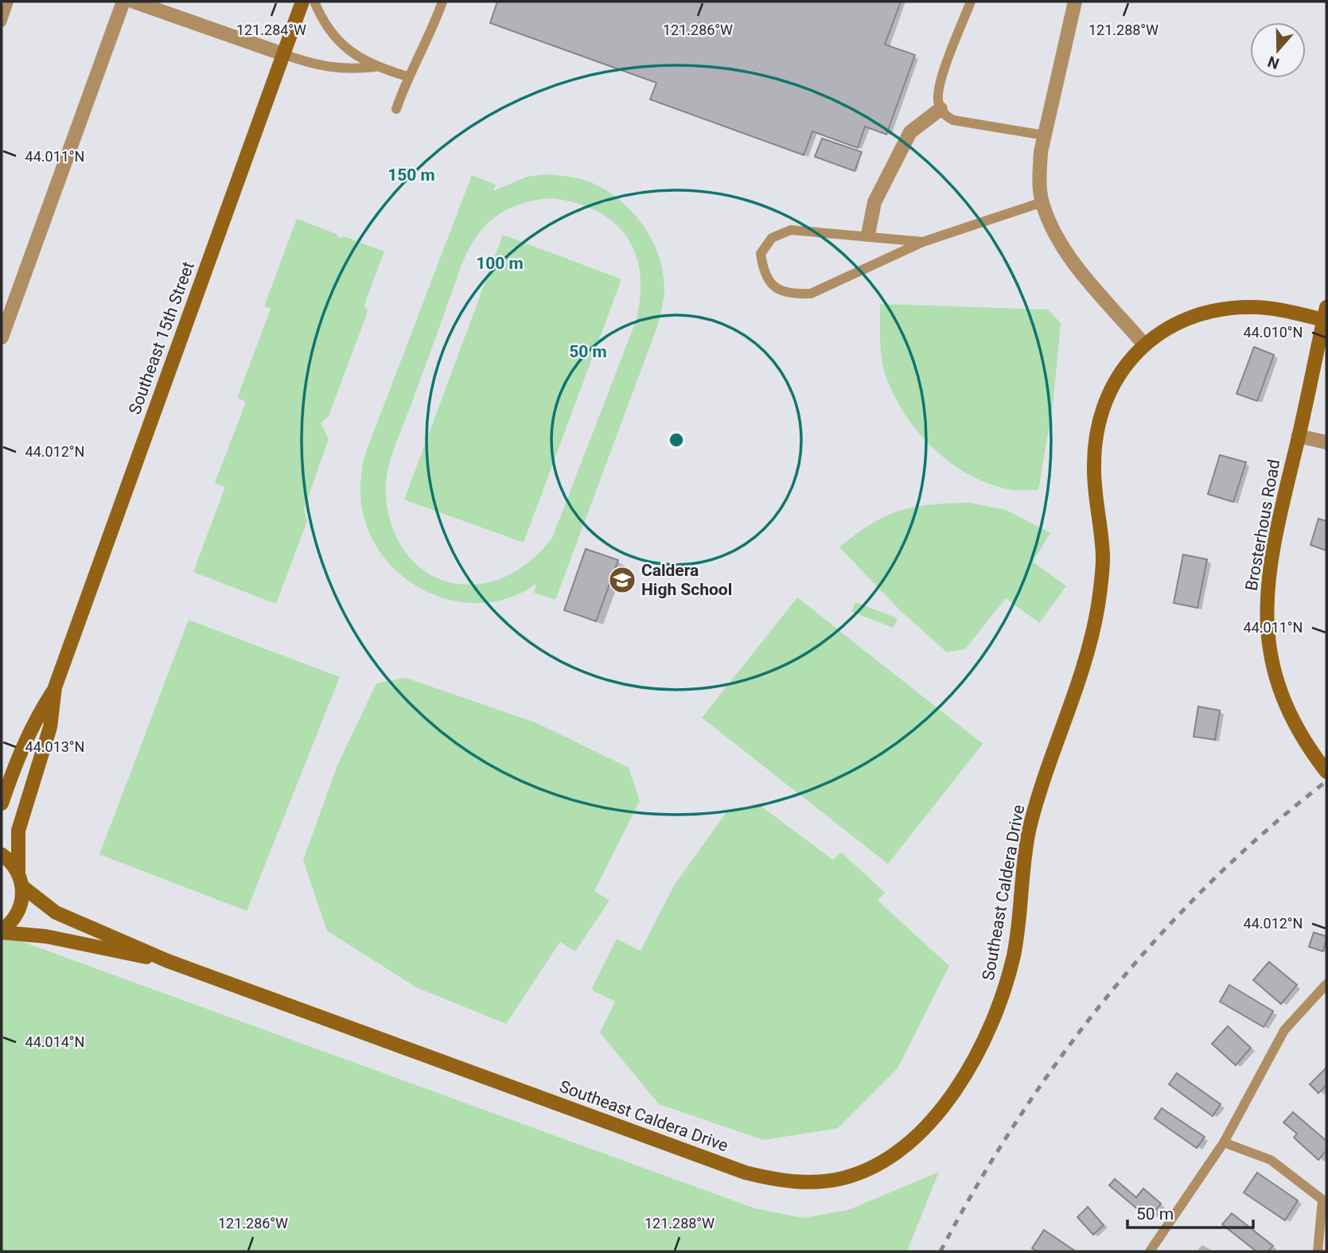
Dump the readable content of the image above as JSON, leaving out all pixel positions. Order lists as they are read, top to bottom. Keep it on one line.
{"streets":{"street":["Southeast 15th Street","Brosterhous Road","Southeast Caldera Drive"]},"crossings":[["Brosterhous Road","Southeast Caldera Drive"]],"places":{"school or university":["Caldera High School"]},"scale_bar":"50 m","north":"bottom","coordinates":["121.284°W","121.286°W","121.288°W","44.011°N","44.010°N","44.012°N","44.013°N","44.014°N"],"rings":["150 m","100 m","50 m"]}
